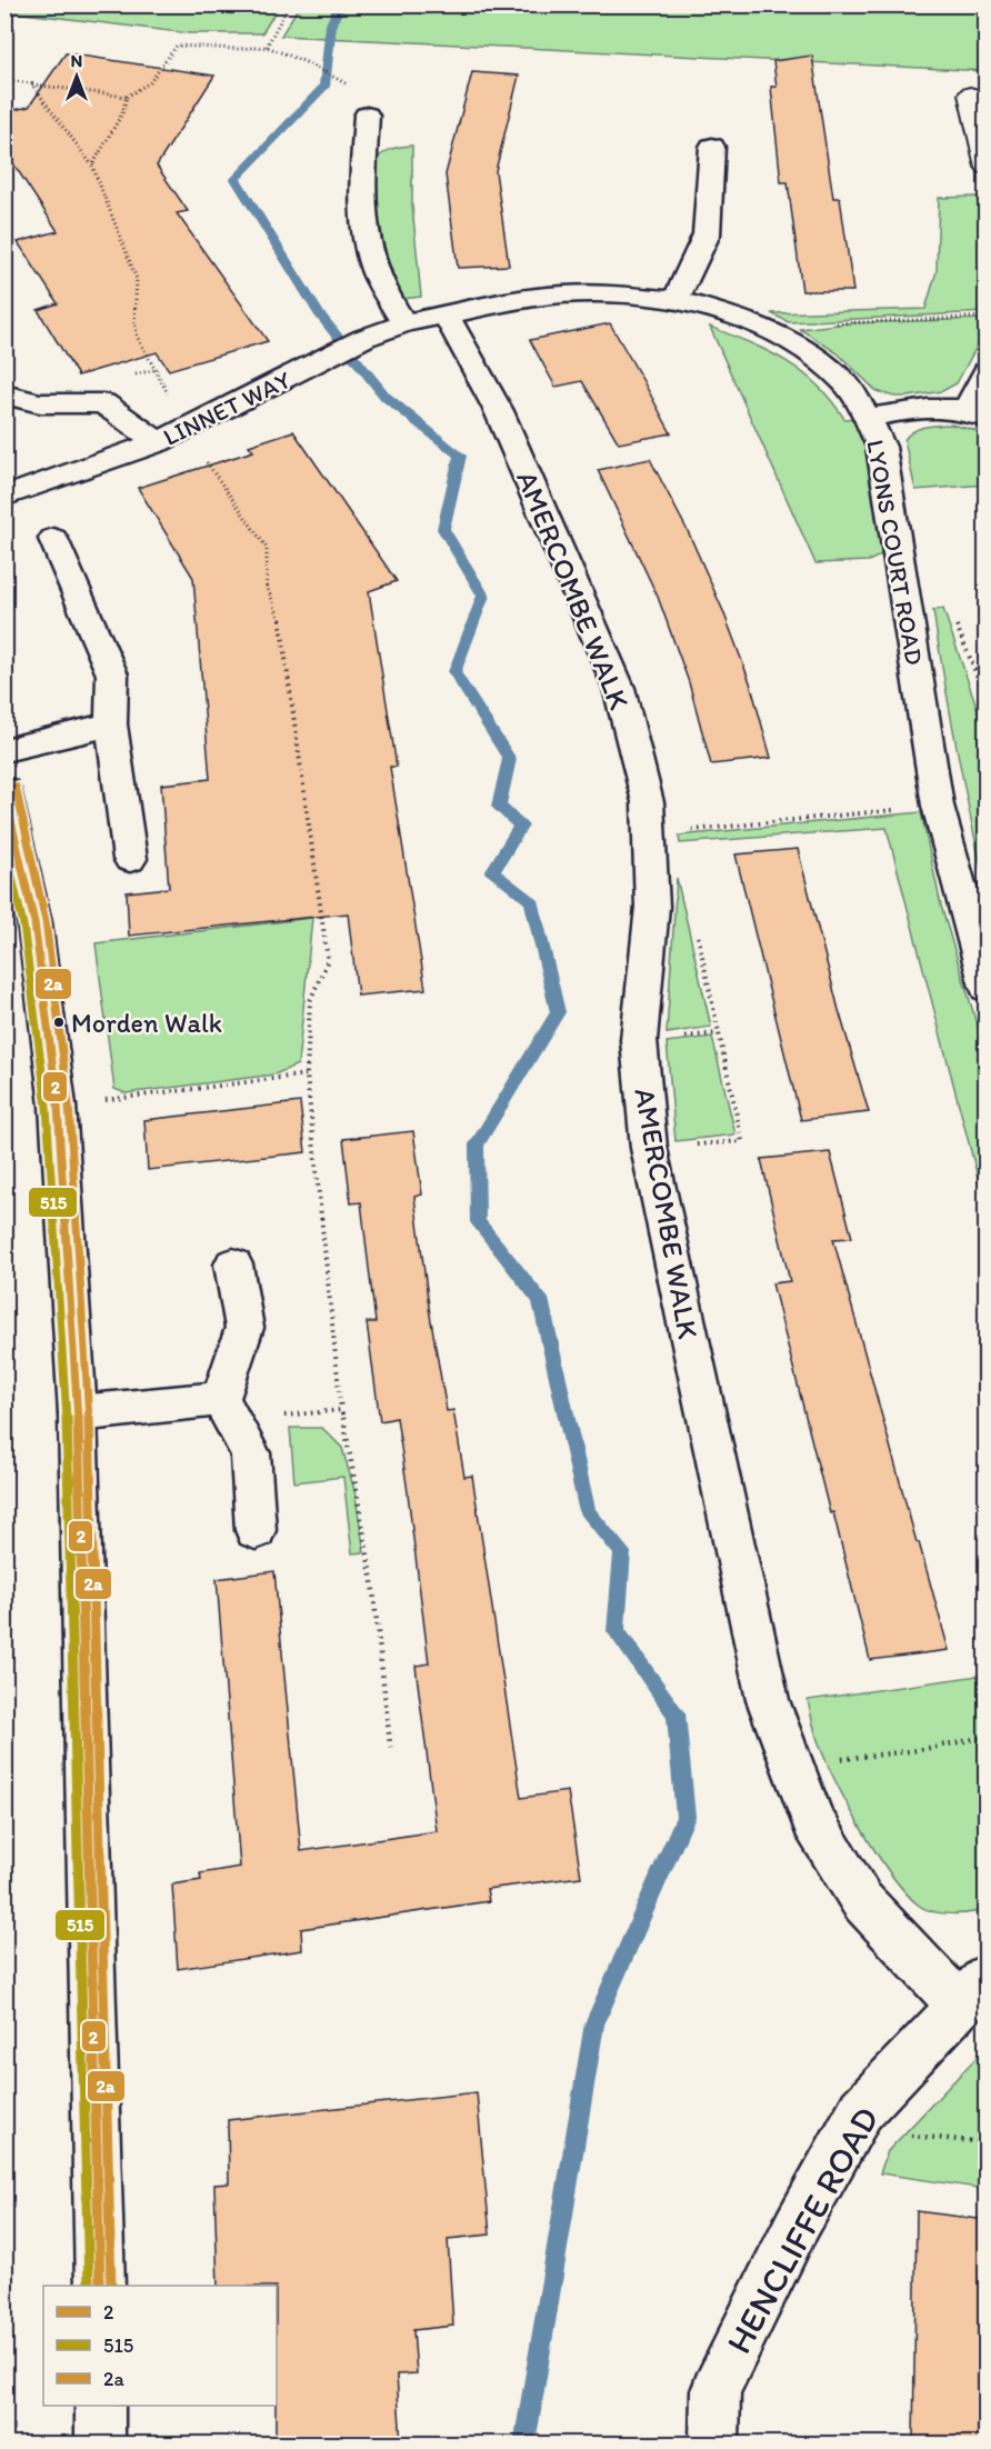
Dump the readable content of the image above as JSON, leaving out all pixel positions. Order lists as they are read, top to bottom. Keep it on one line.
{"streets":{"street":["LINNET WAY","LYONS COURT ROAD","AMERCOMBE WALK","HENCLIFFE ROAD"]},"crossings":[["LINNET WAY","LYONS COURT ROAD"],["LINNET WAY","AMERCOMBE WALK"],["LYONS COURT ROAD","AMERCOMBE WALK"],["AMERCOMBE WALK","HENCLIFFE ROAD"]],"places":["Morden Walk"],"lines":["transit line 2a","transit line 2","transit line 515"],"legend":["2","515","2a"],"north":"top"}
